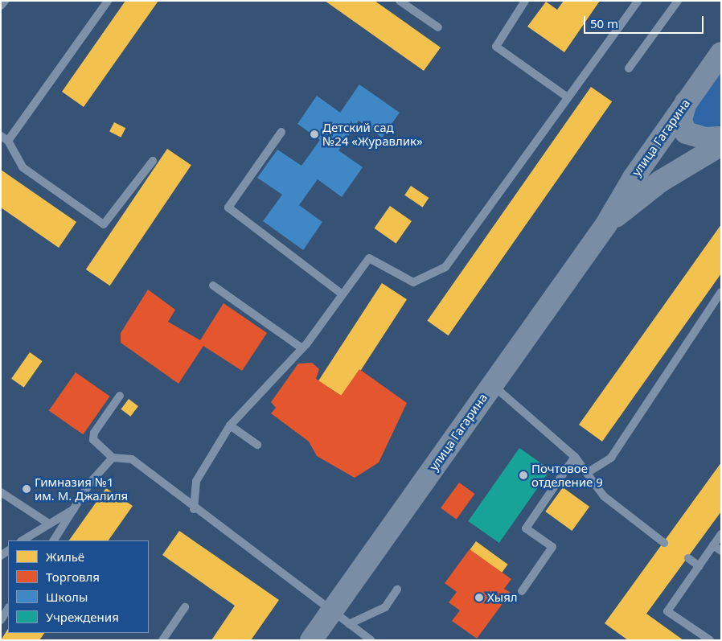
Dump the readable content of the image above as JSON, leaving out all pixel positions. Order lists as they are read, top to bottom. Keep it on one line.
{"streets":{"street":["улица Гагарина"]},"places":["Детский сад №24 «Журавлик»","Почтовое отделение 9","Гимназия №1 им. М. Джалиля","Хыял"],"legend":["Жильё","Торговля","Школы","Учреждения"],"scale_bar":"50 m"}
